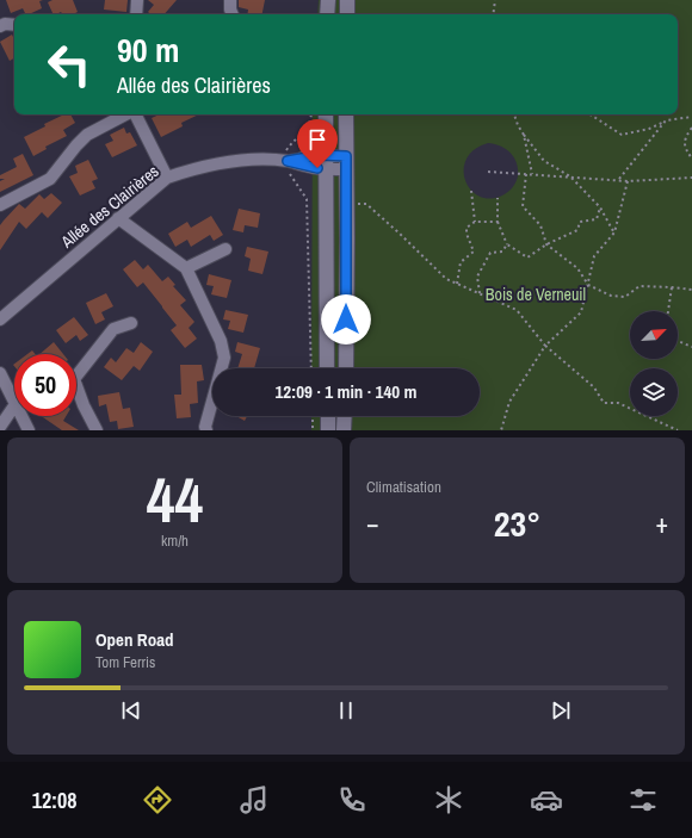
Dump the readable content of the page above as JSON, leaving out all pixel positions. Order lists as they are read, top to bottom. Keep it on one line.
{"streets":{"street":["Allée des Clairières"]},"parks":["Bois de Verneuil"],"north":"top right","page":{"turn":["90 m","Allée des Clairières"],"limit":"50","trip":"12:09 · 1 min · 140 m","tile":[["44","km/h"],"Climatisation"],"heat":["−","23°","+"],"song":["Open Road","Tom Ferris"],"tabs":"12:08"}}
